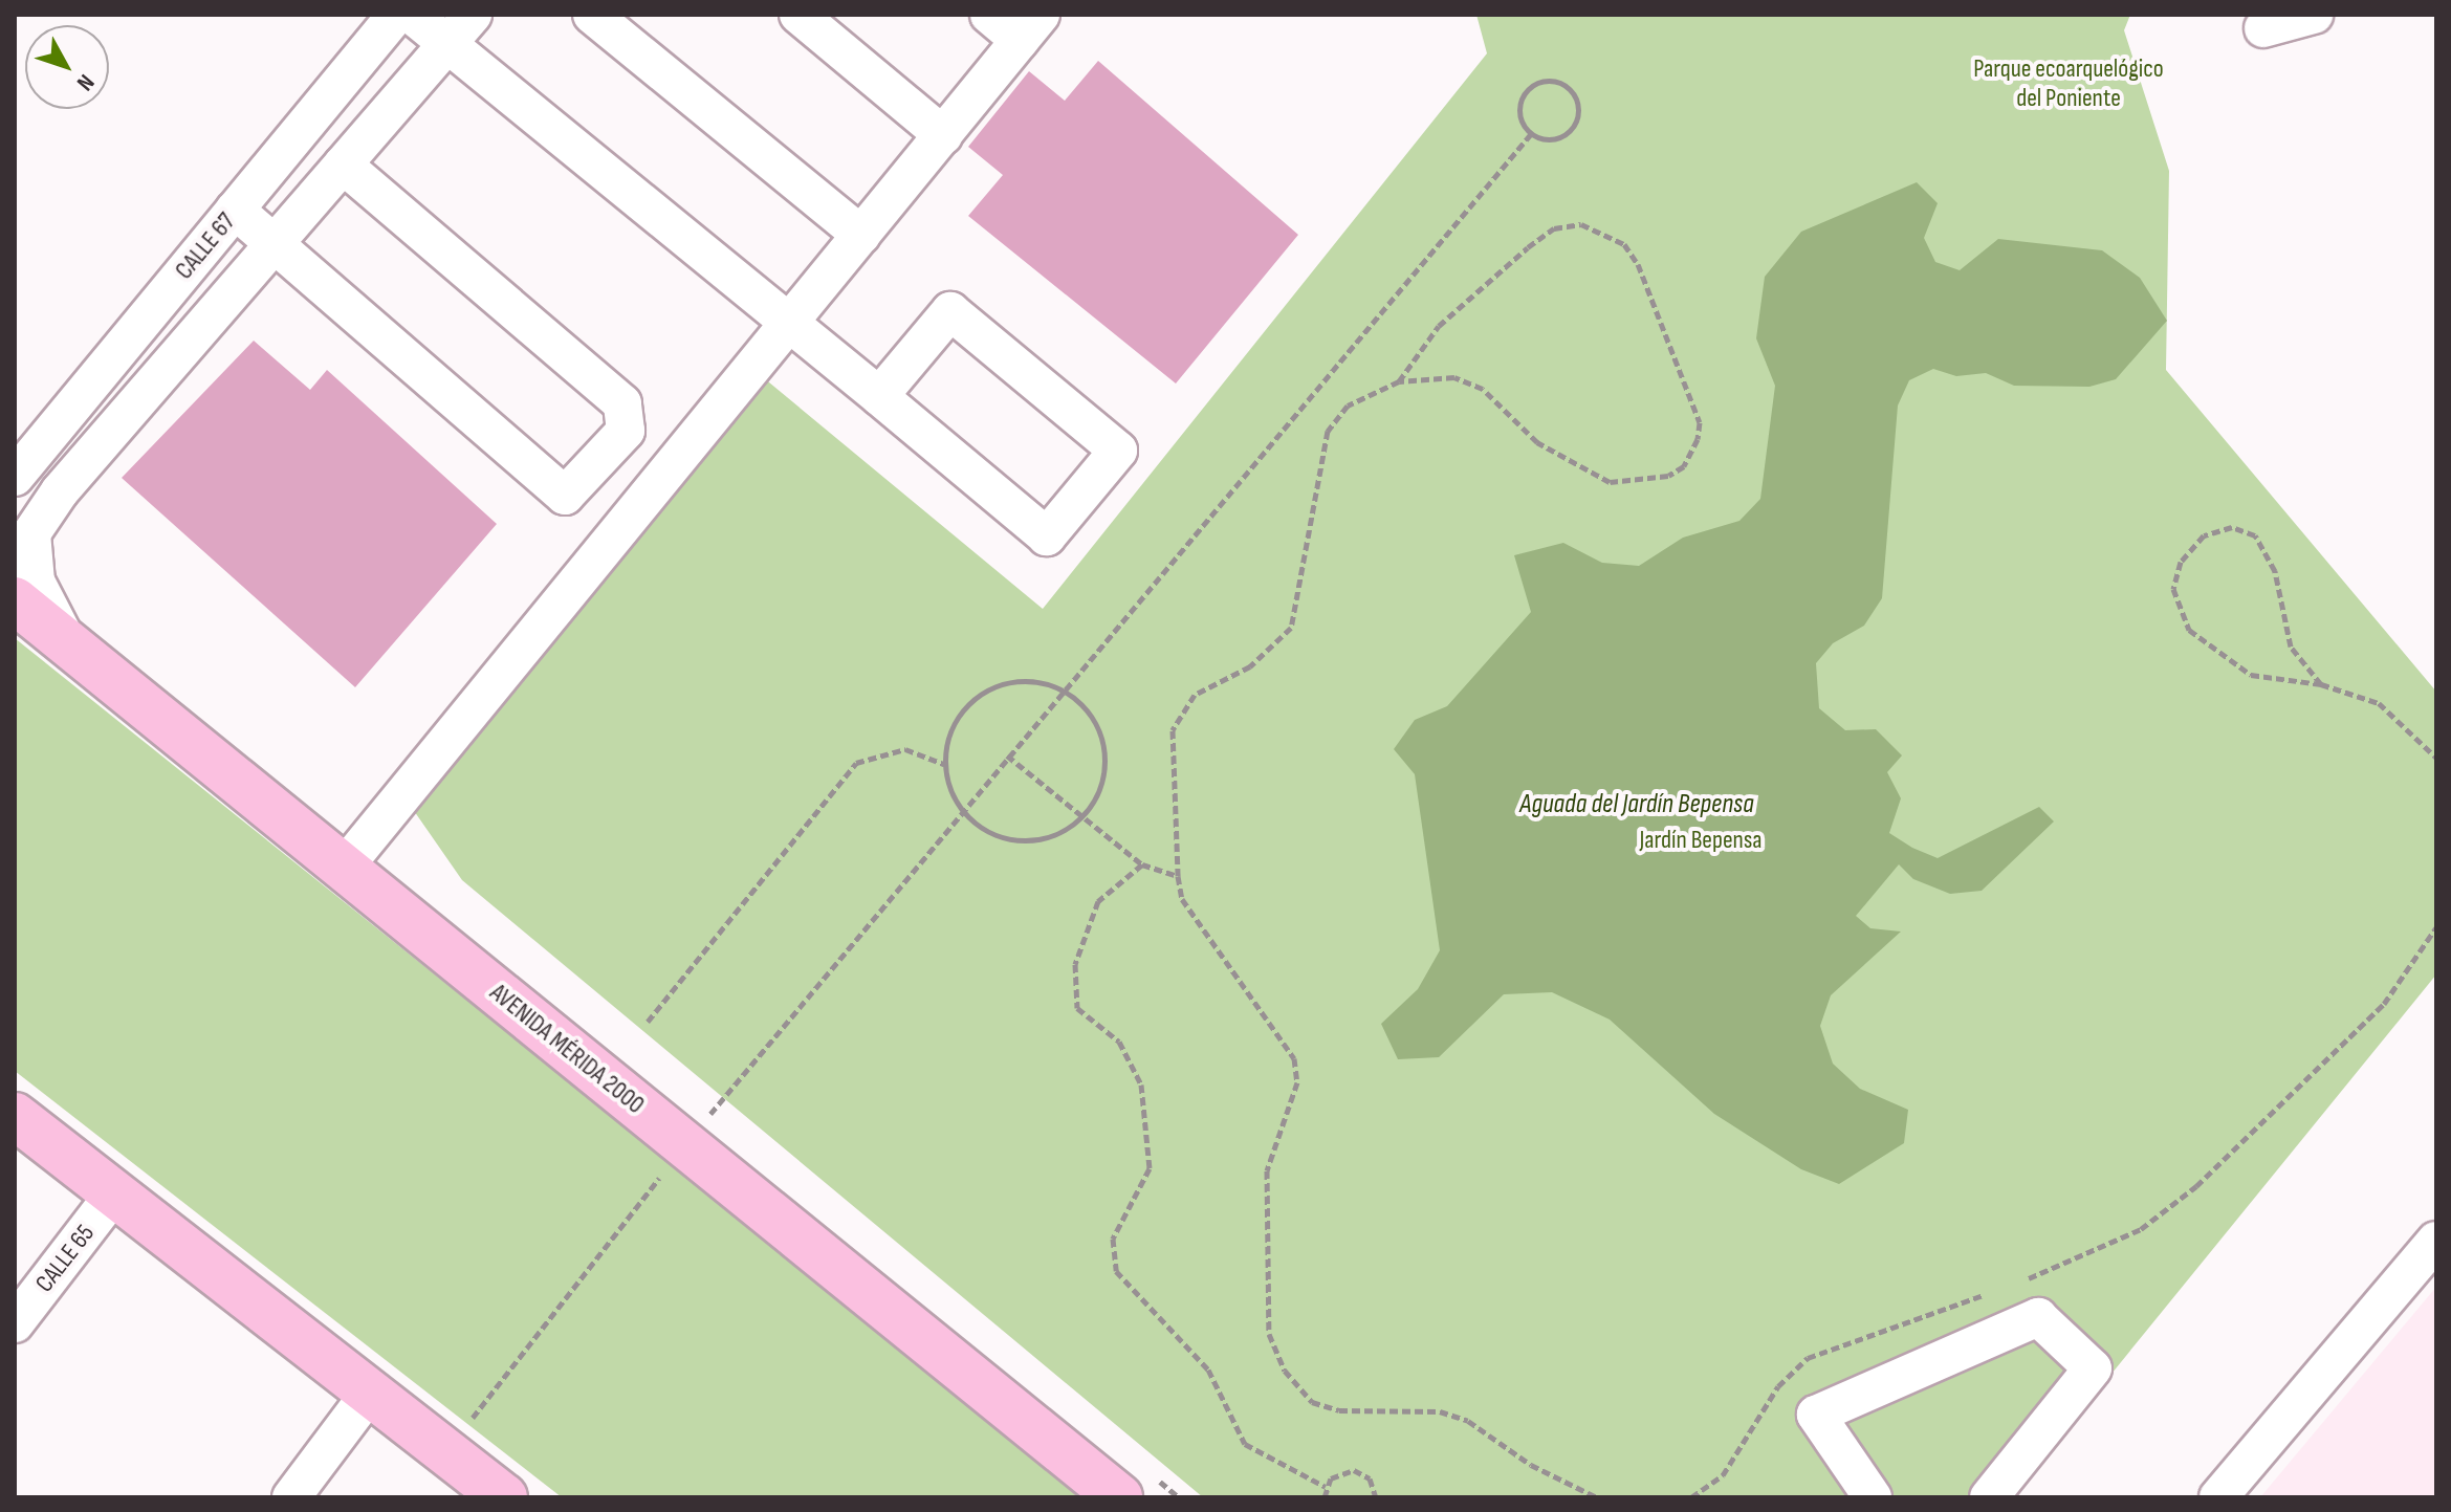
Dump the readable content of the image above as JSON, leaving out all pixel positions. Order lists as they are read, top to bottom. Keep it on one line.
{"streets":{"main road":["AVENIDA MÉRIDA 2000"],"street":["CALLE 67","CALLE 65"]},"water":["Aguada del Jardín Bepensa"],"parks":["Parque ecoarquelógico del Poniente","Jardín Bepensa"],"north":"bottom right"}
